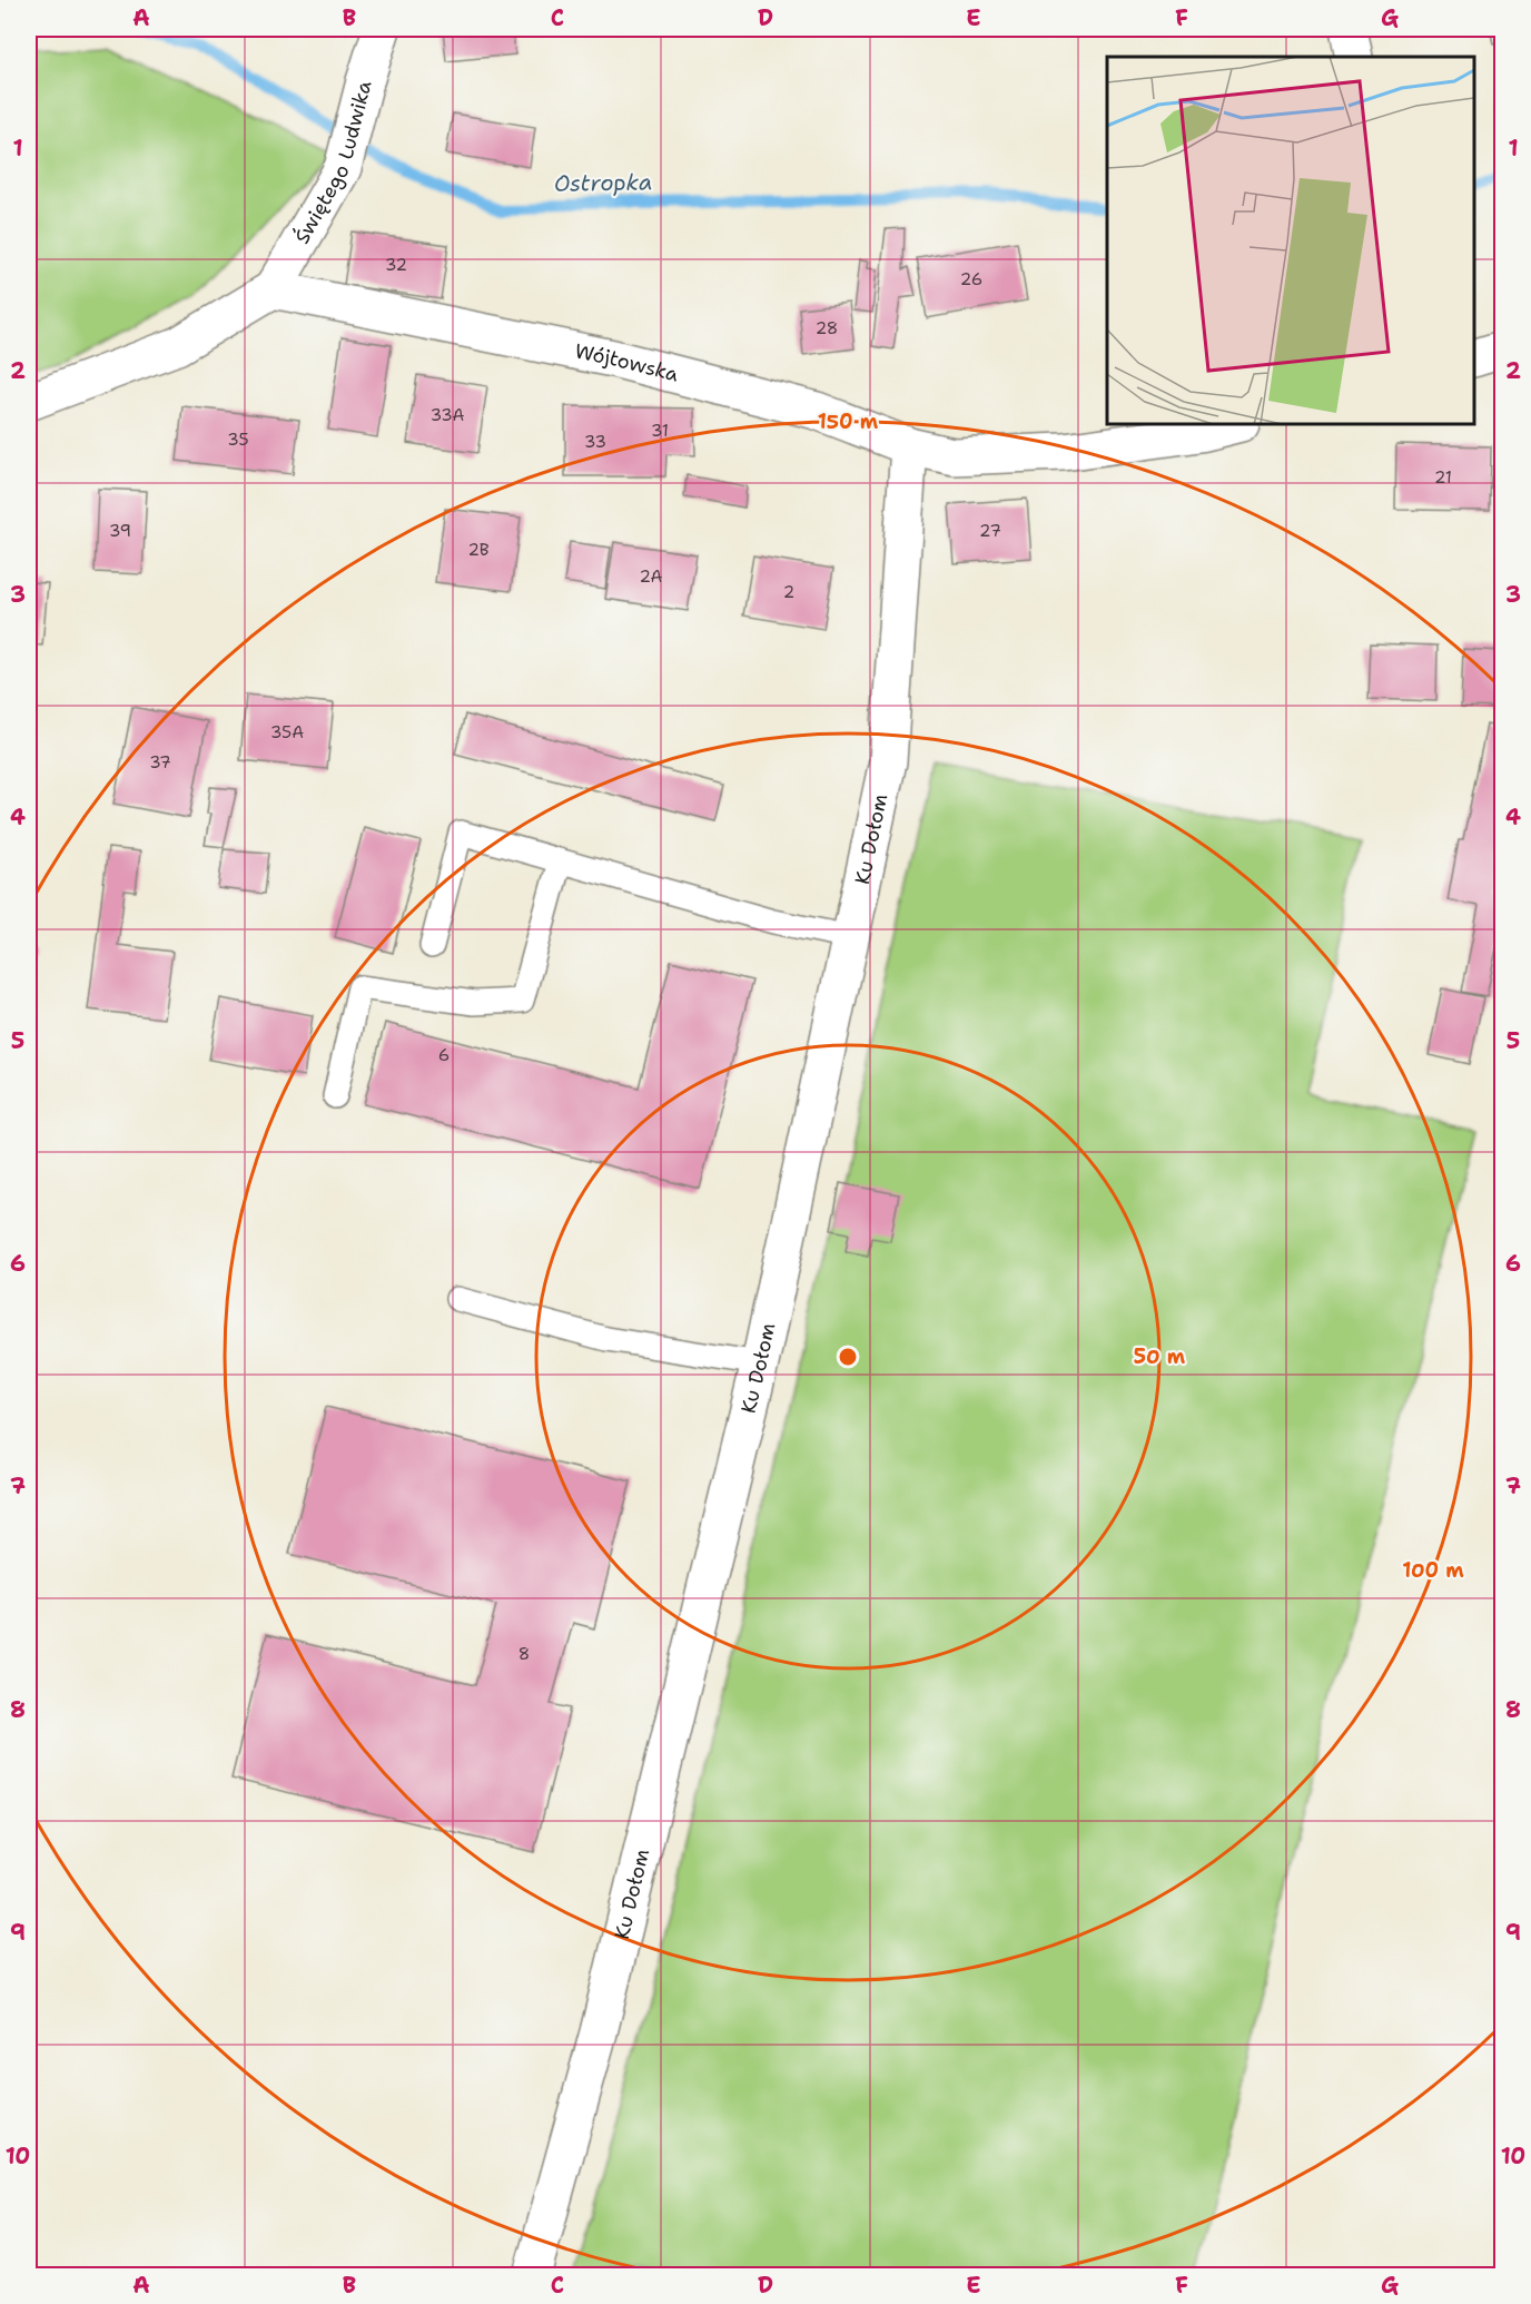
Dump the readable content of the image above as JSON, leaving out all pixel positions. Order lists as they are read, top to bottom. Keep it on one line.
{"streets":{"street":["Świętego Ludwika","Wójtowska","Ku Dołom"]},"crossings":[["Świętego Ludwika","Wójtowska"],["Wójtowska","Ku Dołom"]],"water":["Ostropka"],"house_numbers":["32","26","28","33A","31","35","33","21","39","27","2B","2A","2","35A","37","6","8"],"grid":{"columns":["A","B","C","D","E","F","G"],"rows":["1","2","3","4","5","6","7","8","9","10"]},"rings":["150 m","50 m","100 m"]}
